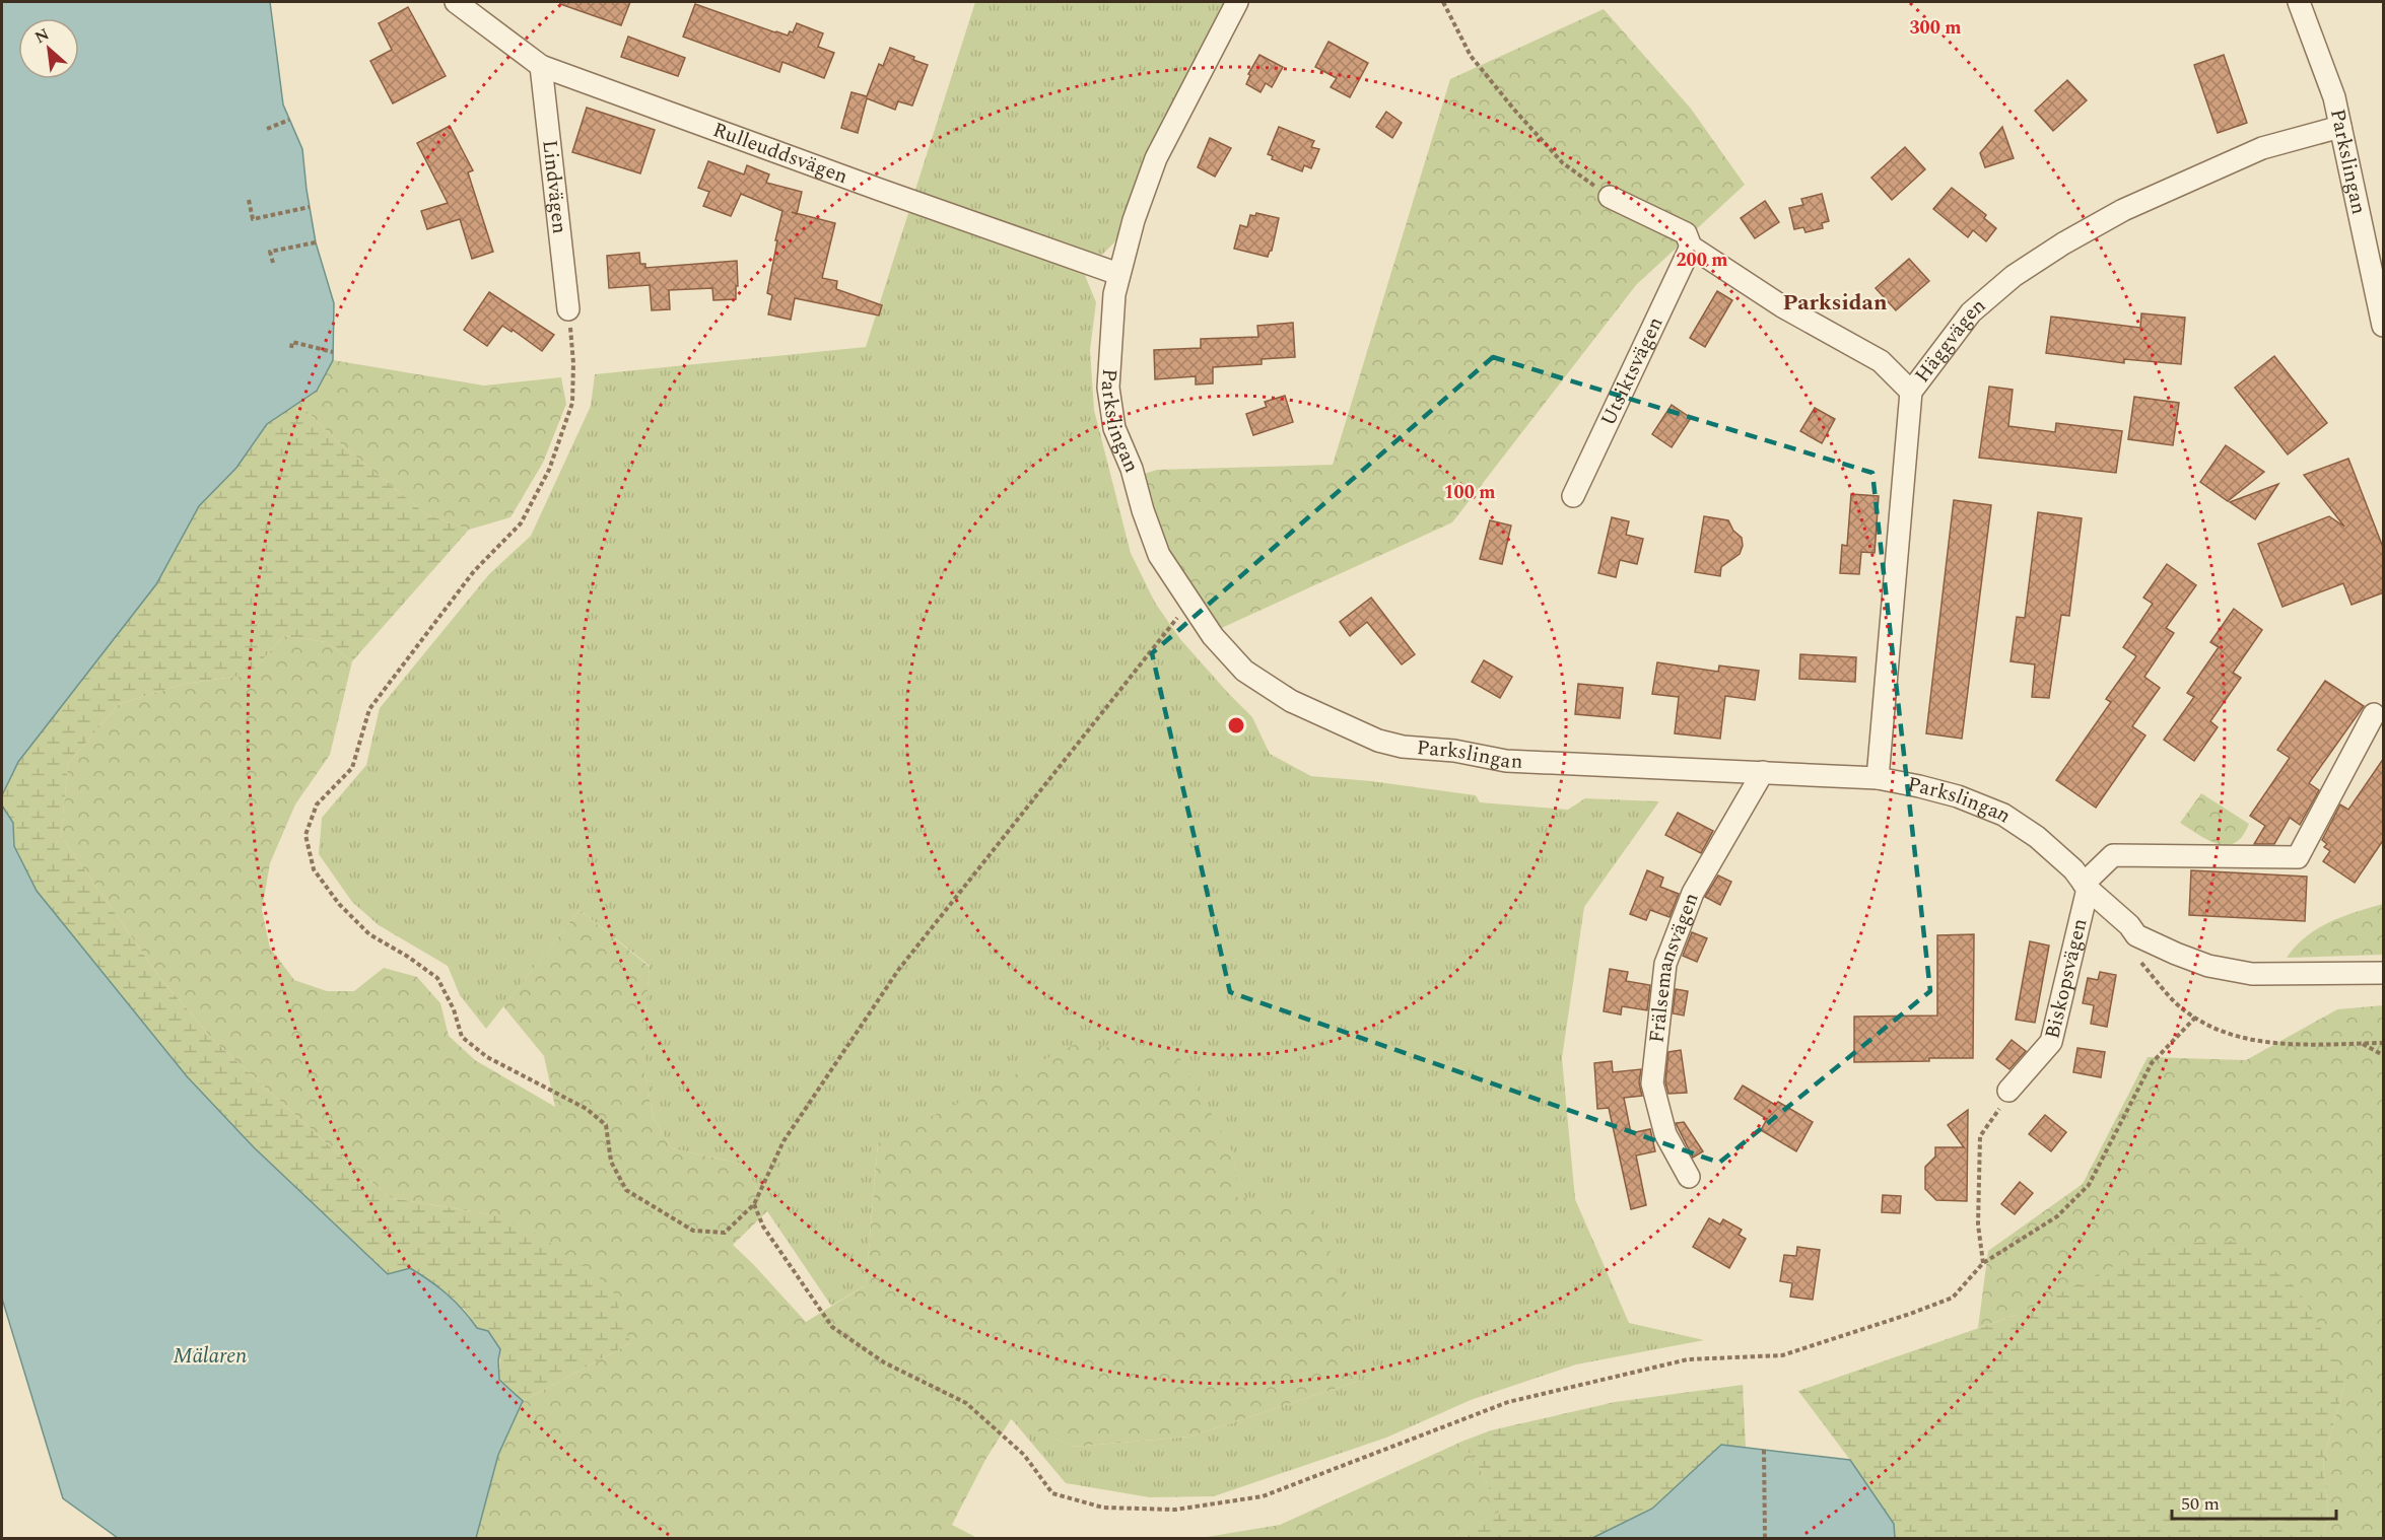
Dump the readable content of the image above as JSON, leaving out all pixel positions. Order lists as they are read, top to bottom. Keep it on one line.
{"streets":{"street":["Rulleuddsvägen","Parkslingan","Lindvägen","Häggvägen","Utsiktsvägen","Frälsemansvägen","Biskopsvägen"]},"crossings":[["Rulleuddsvägen","Parkslingan"],["Rulleuddsvägen","Lindvägen"],["Parkslingan","Häggvägen"],["Parkslingan","Frälsemansvägen"],["Parkslingan","Biskopsvägen"]],"districts":["Parksidan"],"water":["Mälaren"],"scale_bar":"50 m","north":"top left","rings":["300 m","200 m","100 m"]}
